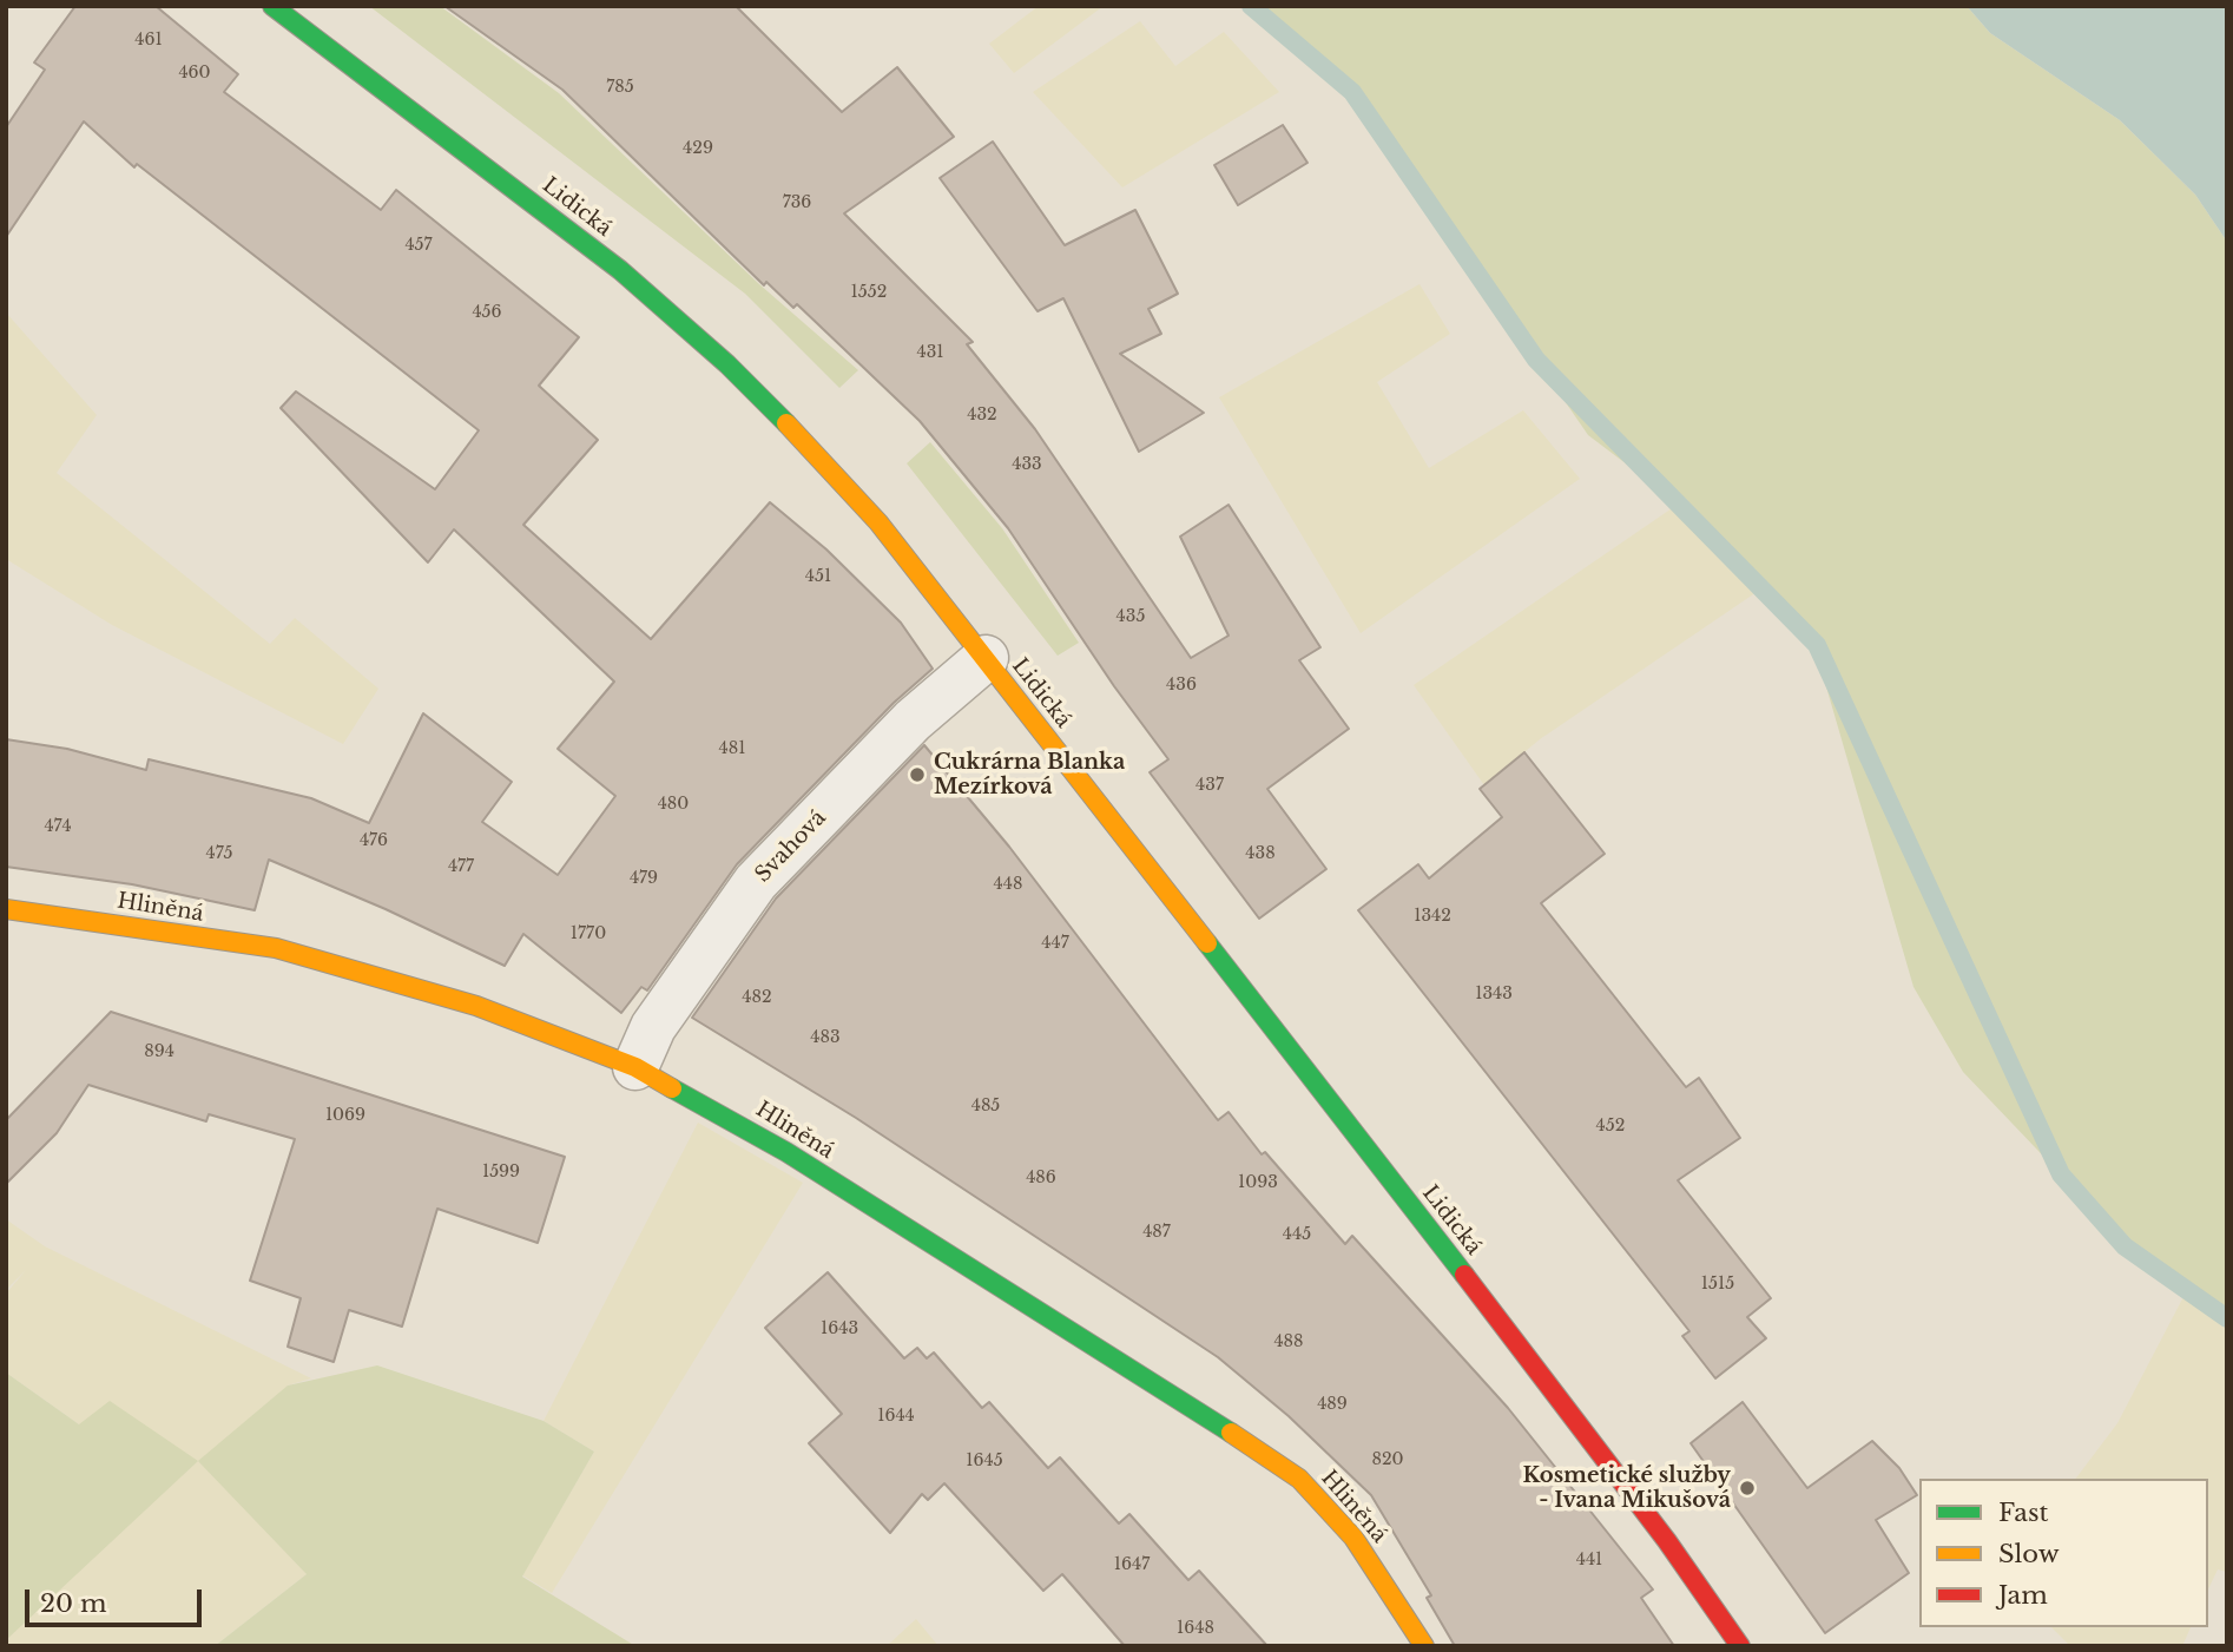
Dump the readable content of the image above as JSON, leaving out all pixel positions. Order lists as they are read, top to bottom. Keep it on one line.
{"streets":{"main road":["Lidická","Hliněná"],"street":["Svahová"]},"crossings":[["Lidická","Svahová"],["Svahová","Hliněná"]],"places":["Cukrárna Blanka Mezírková","Kosmetické služby - Ivana Mikušová"],"house_numbers":["461","460","785","429","736","457","1552","456","431","432","433","451","435","436","481","437","480","474","476","475","438","477","479","448","1342","1770","447","1343","482","483","894","485","1069","452","1599","486","1093","487","445","1515","1643","488","489","1644","820","1645","441","1647","1648"],"legend":["Fast","Slow","Jam"],"scale_bar":"20 m"}
